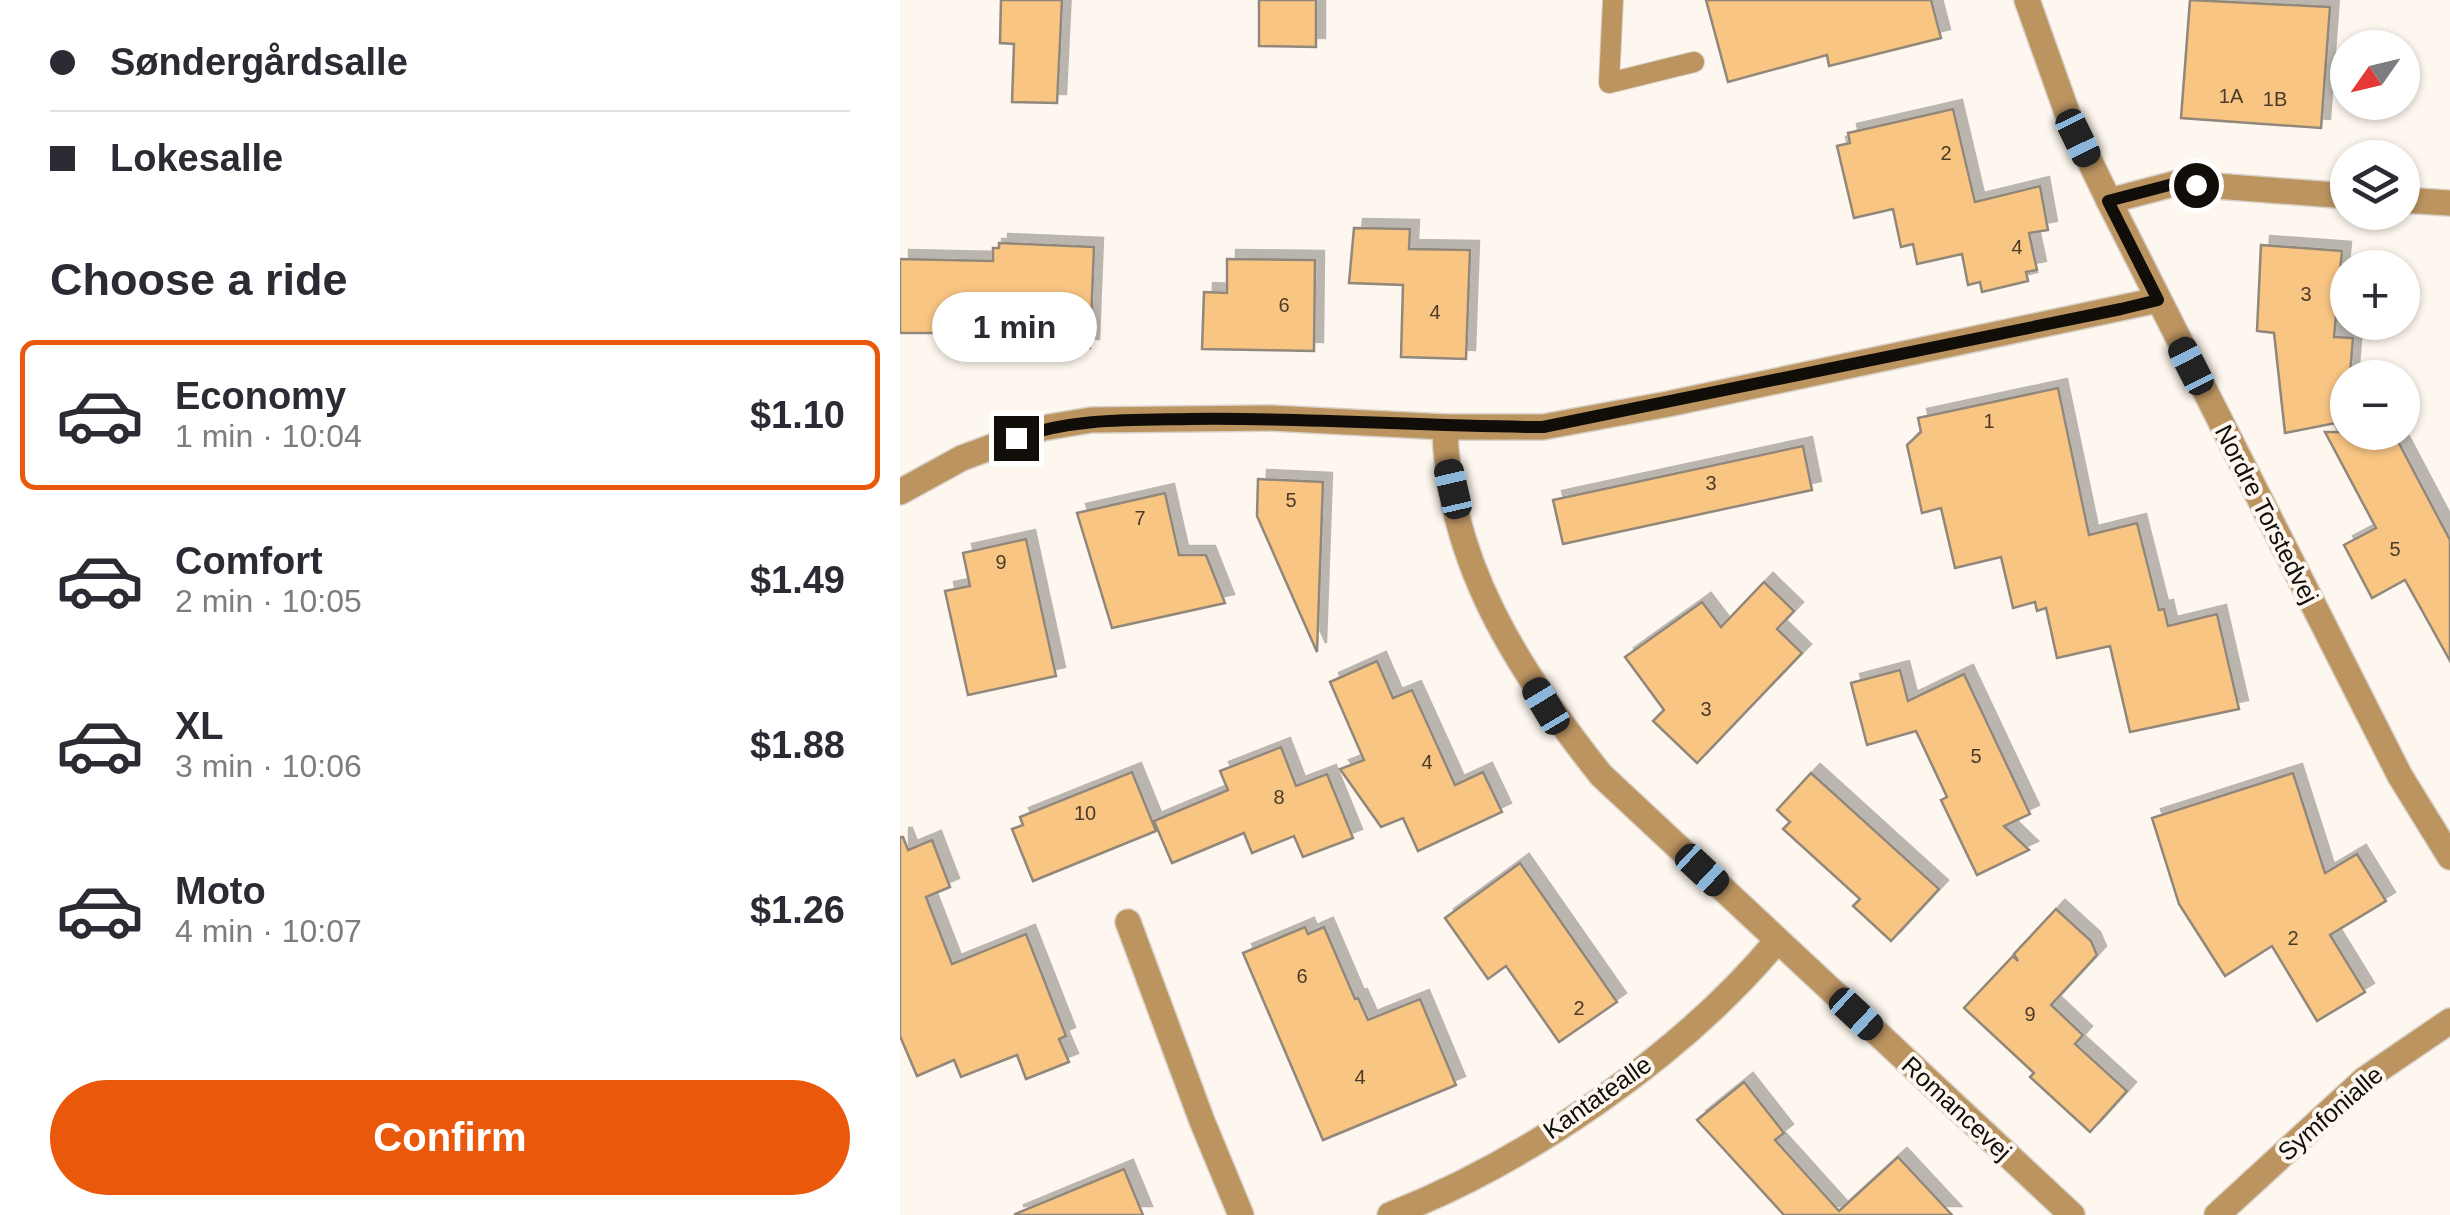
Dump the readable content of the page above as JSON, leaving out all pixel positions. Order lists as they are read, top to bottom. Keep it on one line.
{"streets":{"street":["Nordre Torstedvej","Kantatealle","Romancevej","Symfonialle"]},"crossings":[["Kantatealle","Romancevej"]],"house_numbers":["1A","1B","2","4","3","6","4","1","3","5","7","5","9","3","5","4","8","10","2","6","2","9","4"],"north":"bottom left","page":{"banner":["Søndergårdsalle","Lokesalle"],"map_buttons":["+","−"],"heading":"Choose a ride","bubble":"1 min","list":[{"name":"Economy","note":"1 min · 10:04","value":"$1.10"},{"name":"Comfort","note":"2 min · 10:05","value":"$1.49"},{"name":"XL","note":"3 min · 10:06","value":"$1.88"},{"name":"Moto","note":"4 min · 10:07","value":"$1.26"}],"buttons":"Confirm"}}
